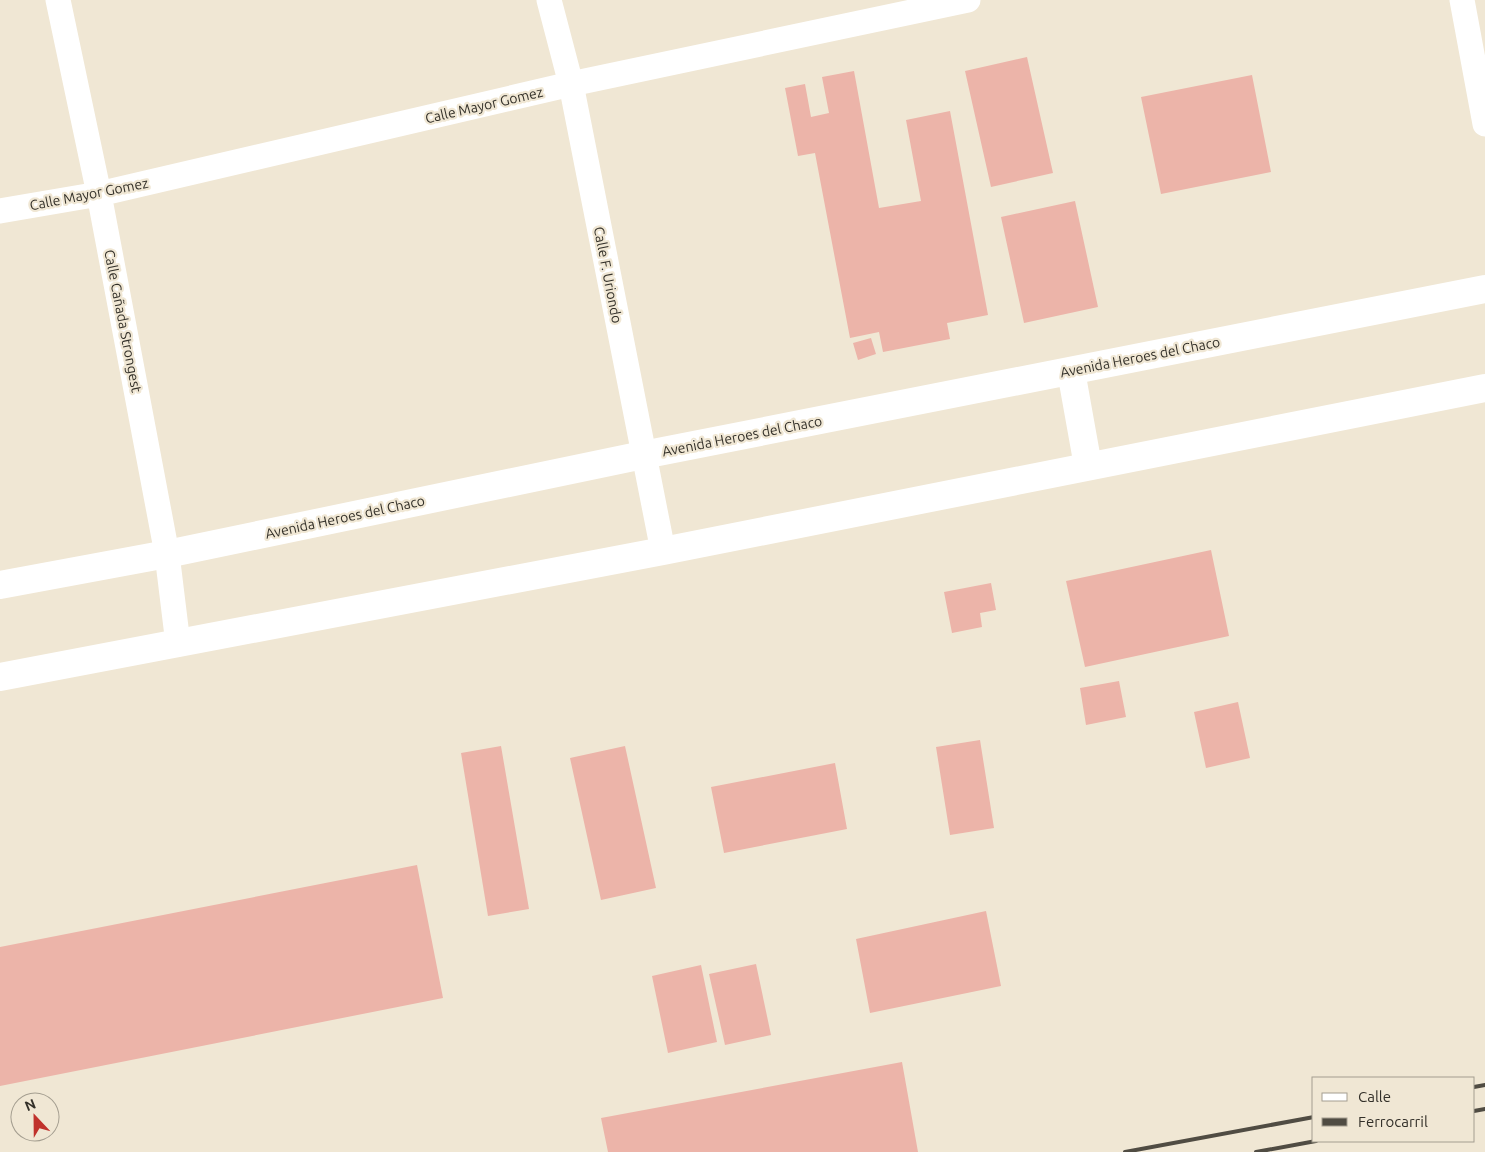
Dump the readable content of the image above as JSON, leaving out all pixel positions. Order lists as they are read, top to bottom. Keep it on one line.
{"streets":{"main road":["Avenida Heroes del Chaco"],"street":["Calle Mayor Gomez","Calle F. Uriondo","Calle Cañada Strongest"]},"crossings":[["Calle Mayor Gomez","Calle F. Uriondo"],["Calle Mayor Gomez","Calle Cañada Strongest"],["Calle F. Uriondo","Avenida Heroes del Chaco"],["Calle Cañada Strongest","Avenida Heroes del Chaco"]],"legend":["Calle","Ferrocarril"],"north":"top"}
